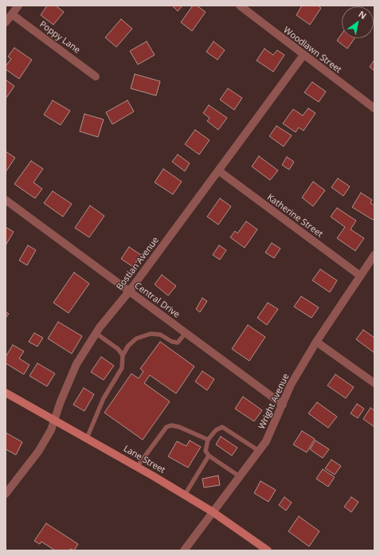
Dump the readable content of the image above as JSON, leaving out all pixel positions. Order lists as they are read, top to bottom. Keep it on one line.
{"streets":{"main road":["Lane Street"],"street":["Poppy Lane","Woodlawn Street","Katherine Street","Bostian Avenue","Central Drive","Wright Avenue"]},"crossings":[["Woodlawn Street","Bostian Avenue"],["Katherine Street","Bostian Avenue"],["Katherine Street","Wright Avenue"],["Bostian Avenue","Central Drive"],["Bostian Avenue","Lane Street"],["Central Drive","Wright Avenue"],["Wright Avenue","Lane Street"]],"north":"top right"}
